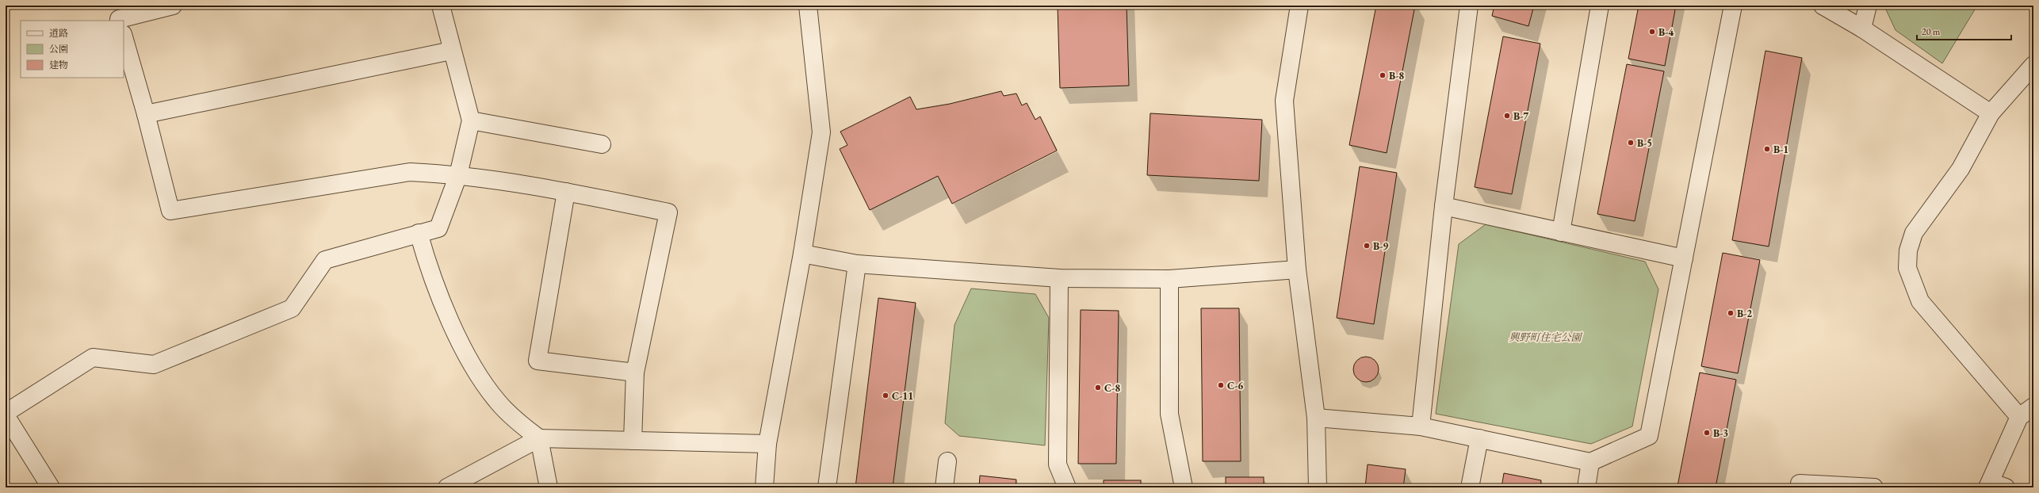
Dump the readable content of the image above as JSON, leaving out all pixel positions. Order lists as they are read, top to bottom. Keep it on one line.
{"parks":["興野町住宅公園"],"places":["B-4","B-8","B-7","B-5","B-1","B-9","B-2","C-6","C-8","C-11","B-3"],"legend":["道路","公園","建物"],"scale_bar":"20 m"}
